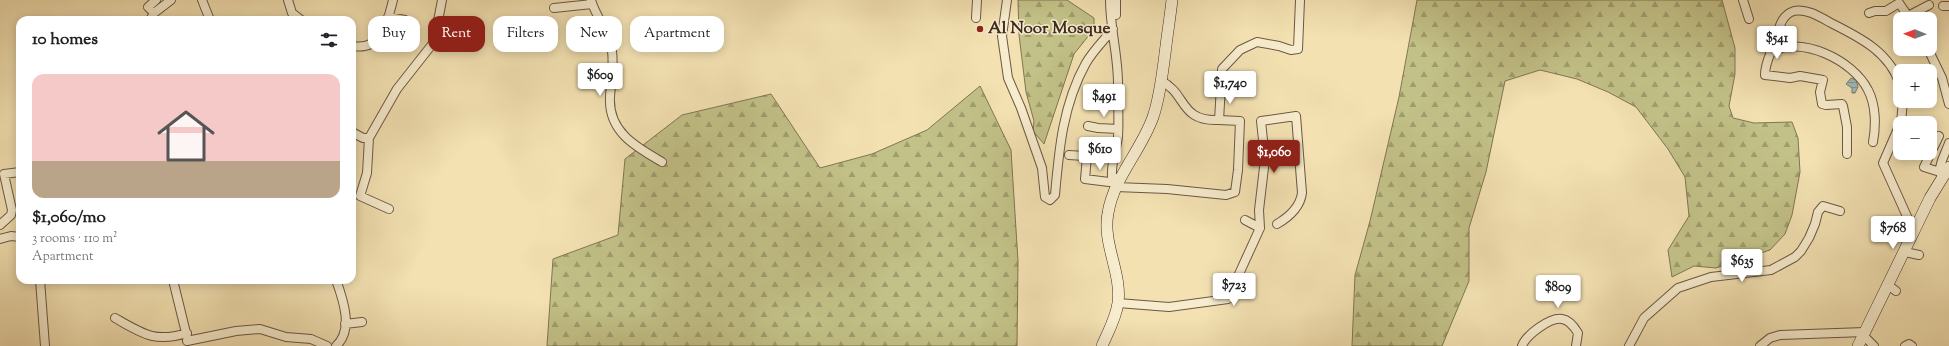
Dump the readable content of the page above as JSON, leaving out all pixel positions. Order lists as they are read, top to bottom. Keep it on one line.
{"places":["Al Noor Mosque"],"north":"left","page":{"map_buttons":["+","−"],"chip":["Buy","Rent","Filters","New","Apartment"],"heading":"10 homes","price":["$541","$609","$1,740","$491","$610","$1,060","$768","$635","$723","$809"],"list":[{"name":"$1,060/mo","note":"3 rooms · 110 m² · Apartment"}]}}
